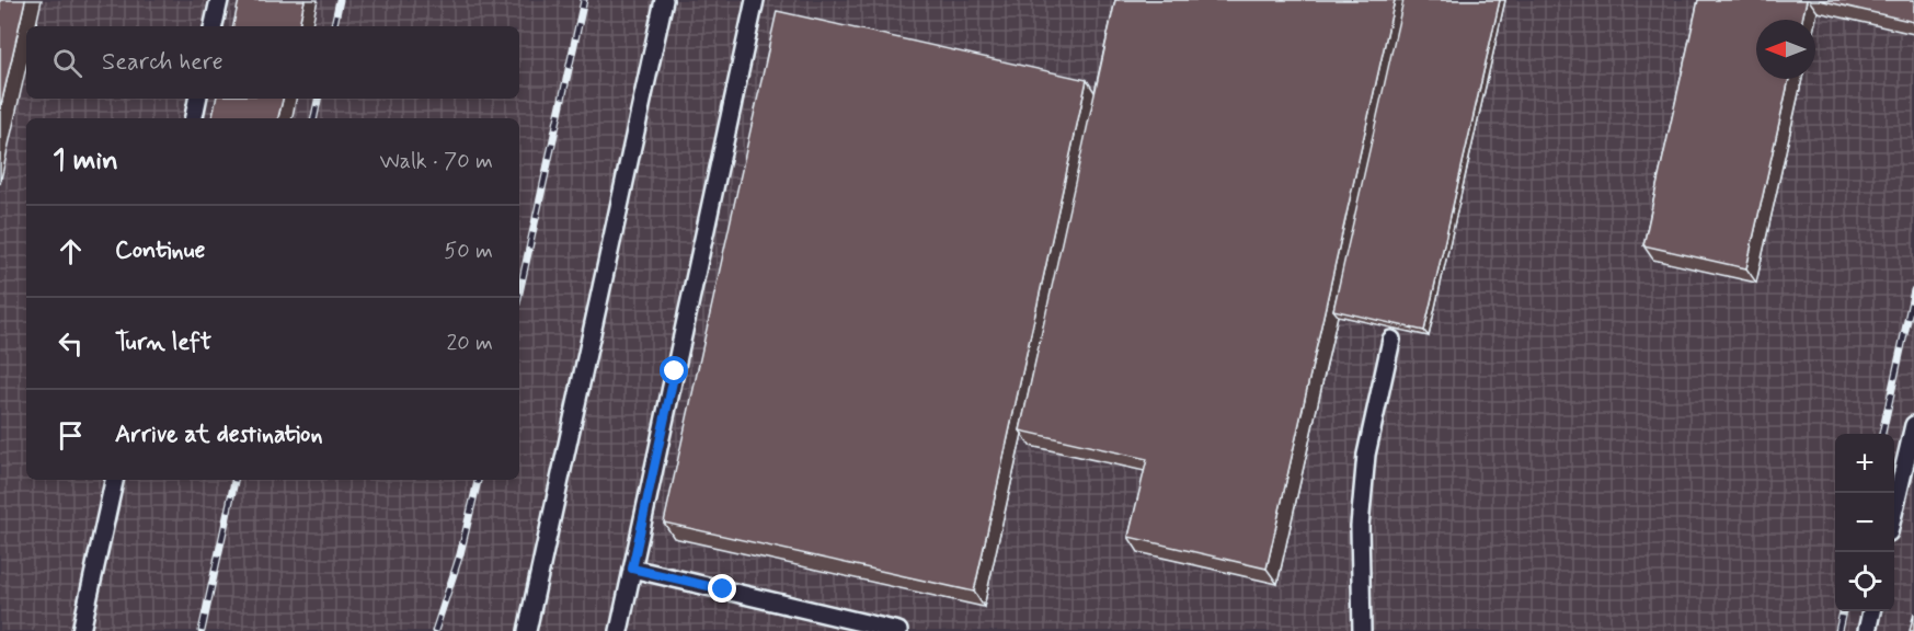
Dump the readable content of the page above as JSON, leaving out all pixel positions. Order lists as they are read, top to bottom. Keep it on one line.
{"north":"left","page":{"search":"Search here","heading":["1 min","Walk · 70 m"],"list":[["Continue","50 m"],["Turn left","20 m"],"Arrive at destination"],"map_buttons":["+","−"]}}
